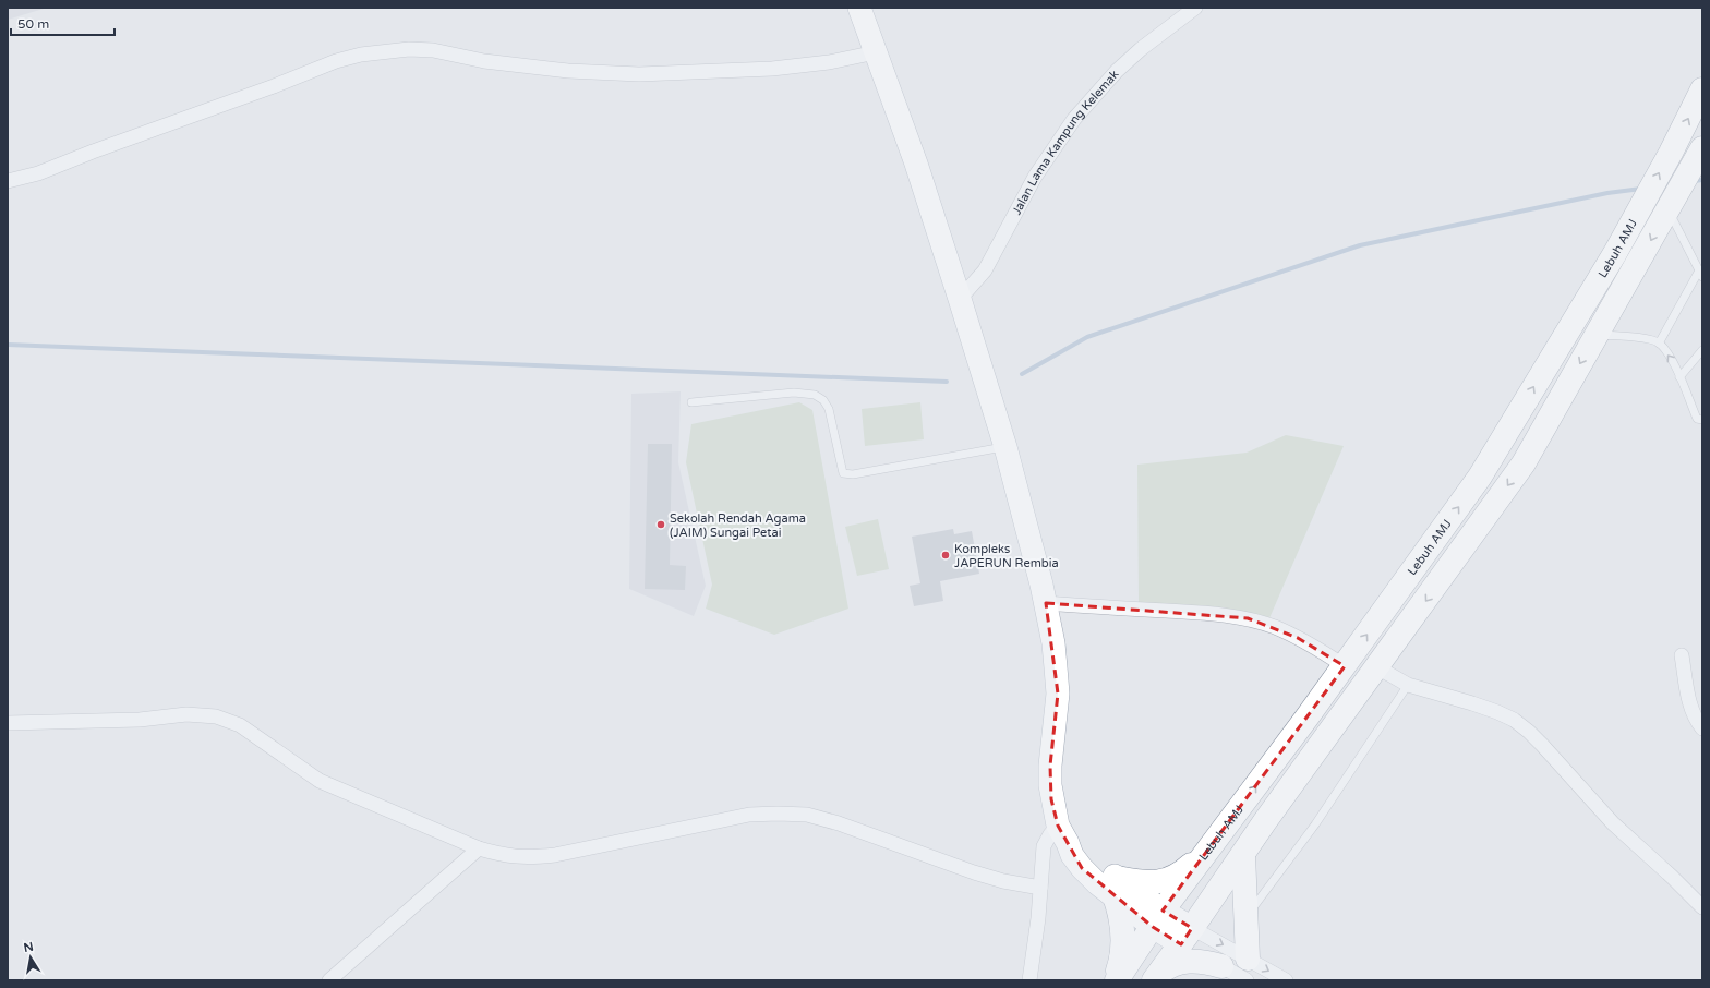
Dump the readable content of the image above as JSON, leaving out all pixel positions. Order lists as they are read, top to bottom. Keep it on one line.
{"streets":{"highway":["Lebuh AMJ"],"street":["Jalan Lama Kampung Kelemak"]},"places":["Sekolah Rendah Agama (JAIM) Sungai Petai","Kompleks JAPERUN Rembia"],"scale_bar":"50 m","north":"top"}
